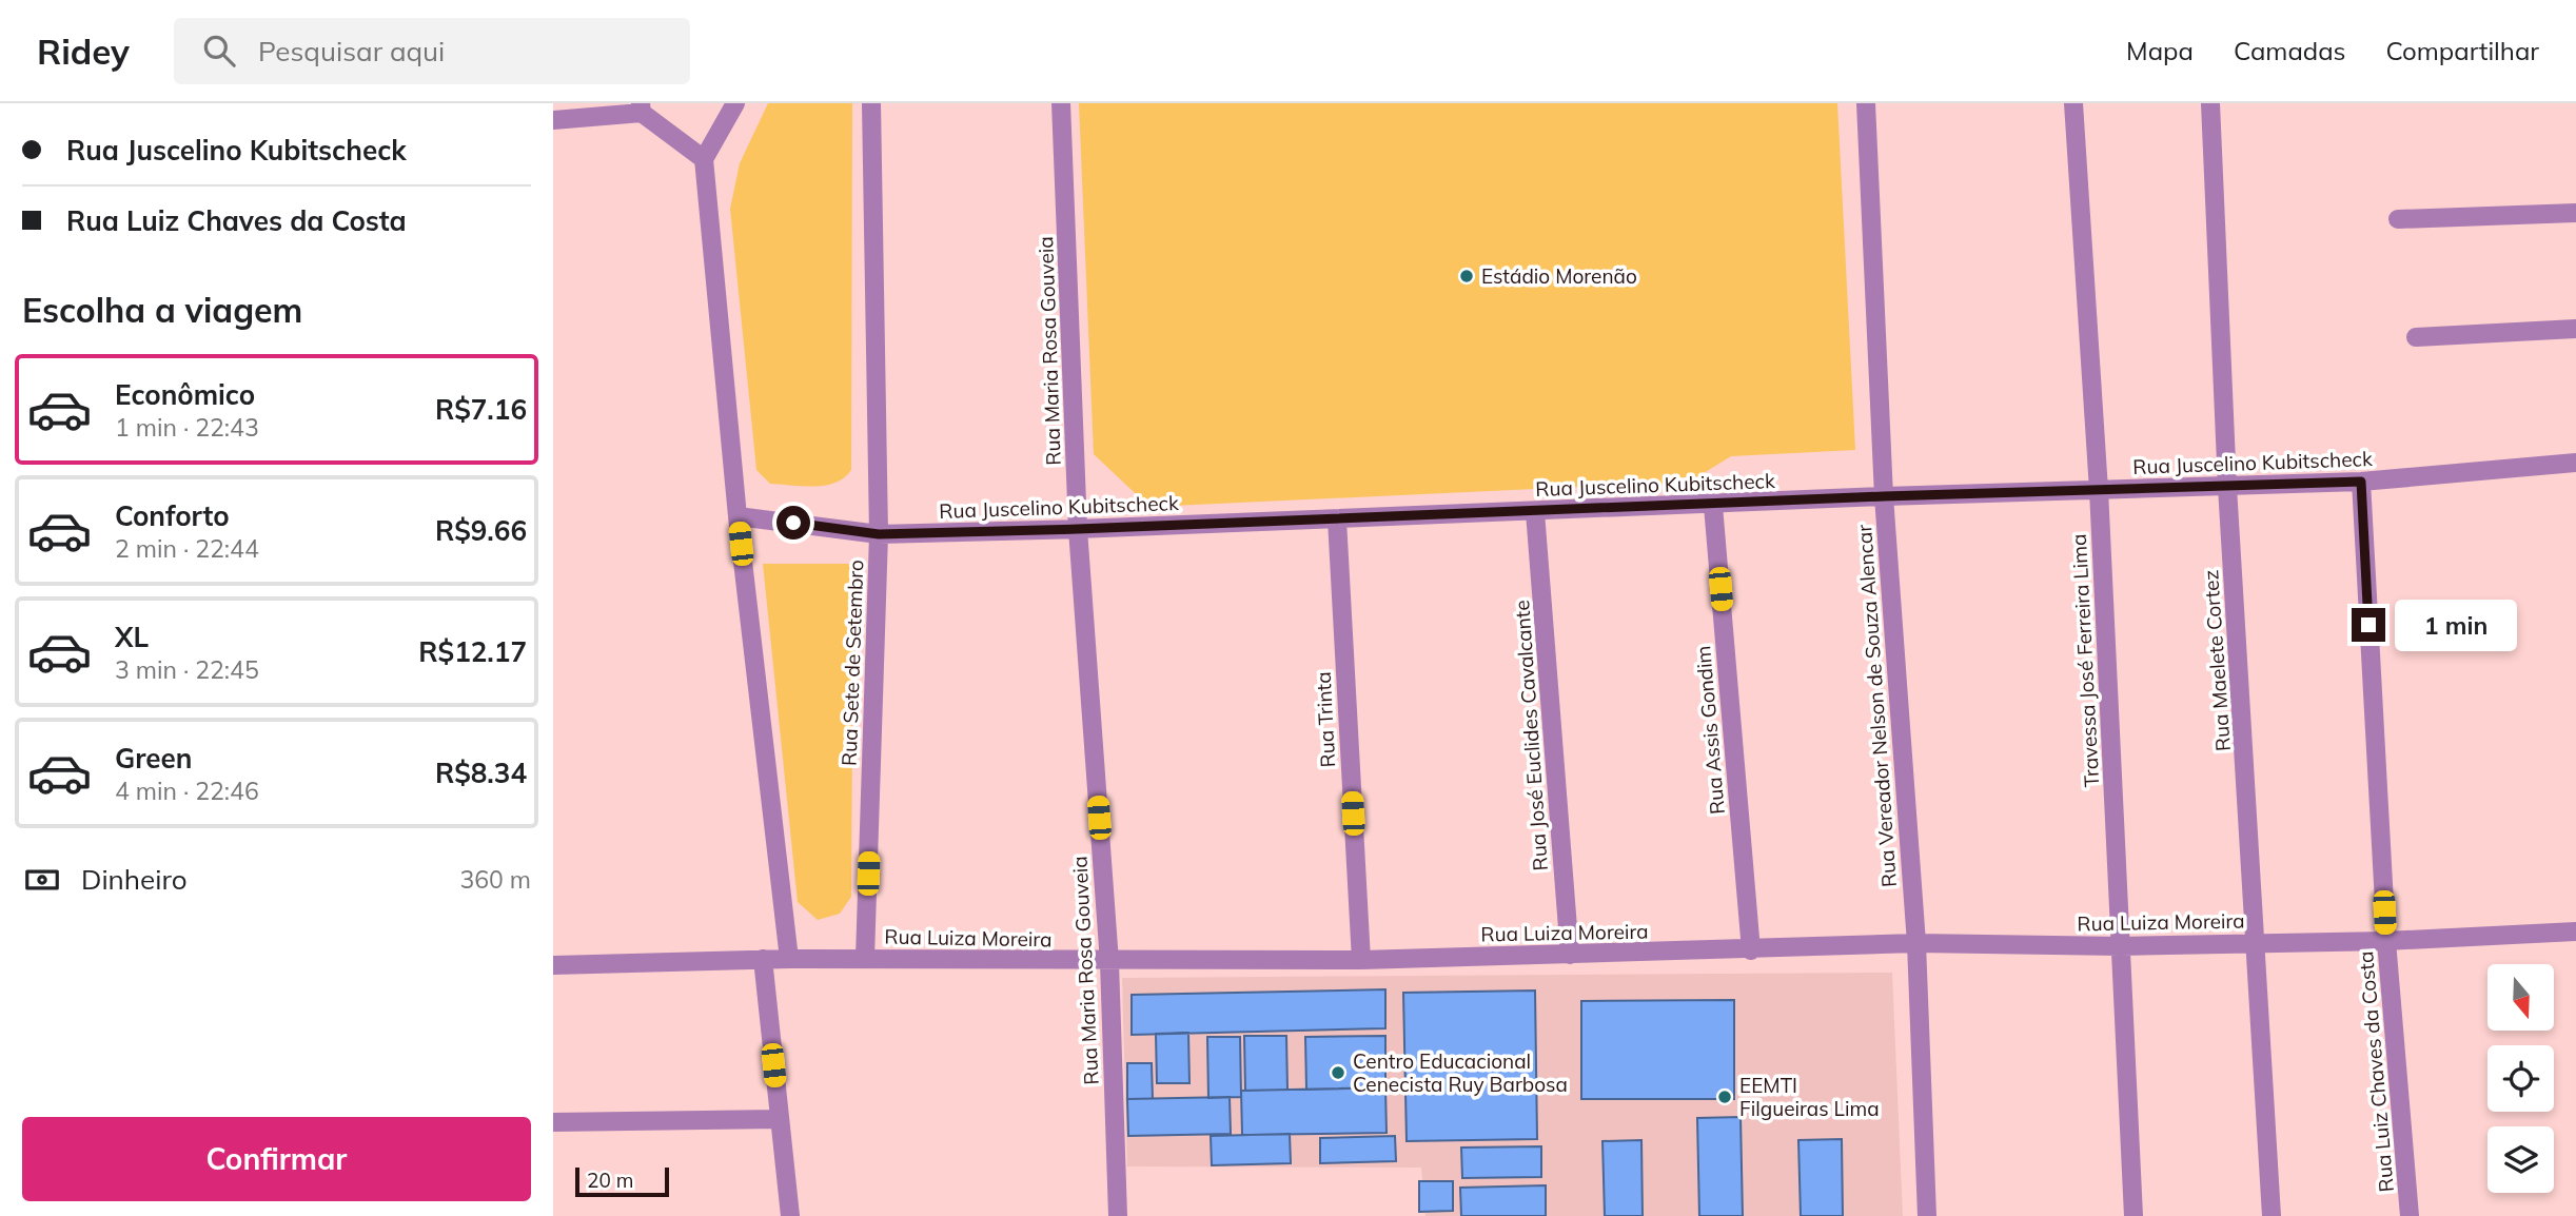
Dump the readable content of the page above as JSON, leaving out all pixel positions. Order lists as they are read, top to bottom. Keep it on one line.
{"streets":{"street":["Rua Maria Rosa Gouveia","Rua Juscelino Kubitscheck","Travessa José Ferreira Lima","Rua Maelete Cortez","Rua Sete de Setembro","Rua Vereador Nelson de Souza Alencar","Rua Trinta","Rua Assis Gondim","Rua José Euclides Cavalcante","Rua Luiza Moreira","Rua Luiz Chaves da Costa"]},"crossings":[["Rua Maria Rosa Gouveia","Rua Juscelino Kubitscheck"],["Rua Maria Rosa Gouveia","Rua Luiza Moreira"],["Rua Juscelino Kubitscheck","Travessa José Ferreira Lima"],["Rua Juscelino Kubitscheck","Rua Maelete Cortez"],["Rua Juscelino Kubitscheck","Rua Sete de Setembro"],["Rua Juscelino Kubitscheck","Rua Vereador Nelson de Souza Alencar"],["Rua Juscelino Kubitscheck","Rua Trinta"],["Rua Juscelino Kubitscheck","Rua Assis Gondim"],["Rua Juscelino Kubitscheck","Rua José Euclides Cavalcante"],["Rua Juscelino Kubitscheck","Rua Luiz Chaves da Costa"],["Travessa José Ferreira Lima","Rua Luiza Moreira"],["Rua Maelete Cortez","Rua Luiza Moreira"],["Rua Sete de Setembro","Rua Luiza Moreira"],["Rua Vereador Nelson de Souza Alencar","Rua Luiza Moreira"],["Rua Trinta","Rua Luiza Moreira"],["Rua Assis Gondim","Rua Luiza Moreira"],["Rua José Euclides Cavalcante","Rua Luiza Moreira"],["Rua Luiza Moreira","Rua Luiz Chaves da Costa"]],"places":["Estádio Morenão","Centro Educacional Cenecista Ruy Barbosa","EEMTI Filgueiras Lima"],"scale_bar":"20 m","north":"bottom","page":{"header":"Ridey","search":"Pesquisar aqui","nav":["Mapa","Camadas","Compartilhar"],"banner":["Rua Juscelino Kubitscheck","Rua Luiz Chaves da Costa"],"heading":"Escolha a viagem","list":[{"name":"Econômico","note":"1 min · 22:43","value":"R$7.16"},{"name":"Conforto","note":"2 min · 22:44","value":"R$9.66"},{"name":"XL","note":"3 min · 22:45","value":"R$12.17"},{"name":"Green","note":"4 min · 22:46","value":"R$8.34"}],"bubble":"1 min","pay":["Dinheiro","360 m"],"buttons":"Confirmar","scale":"20 m"}}
